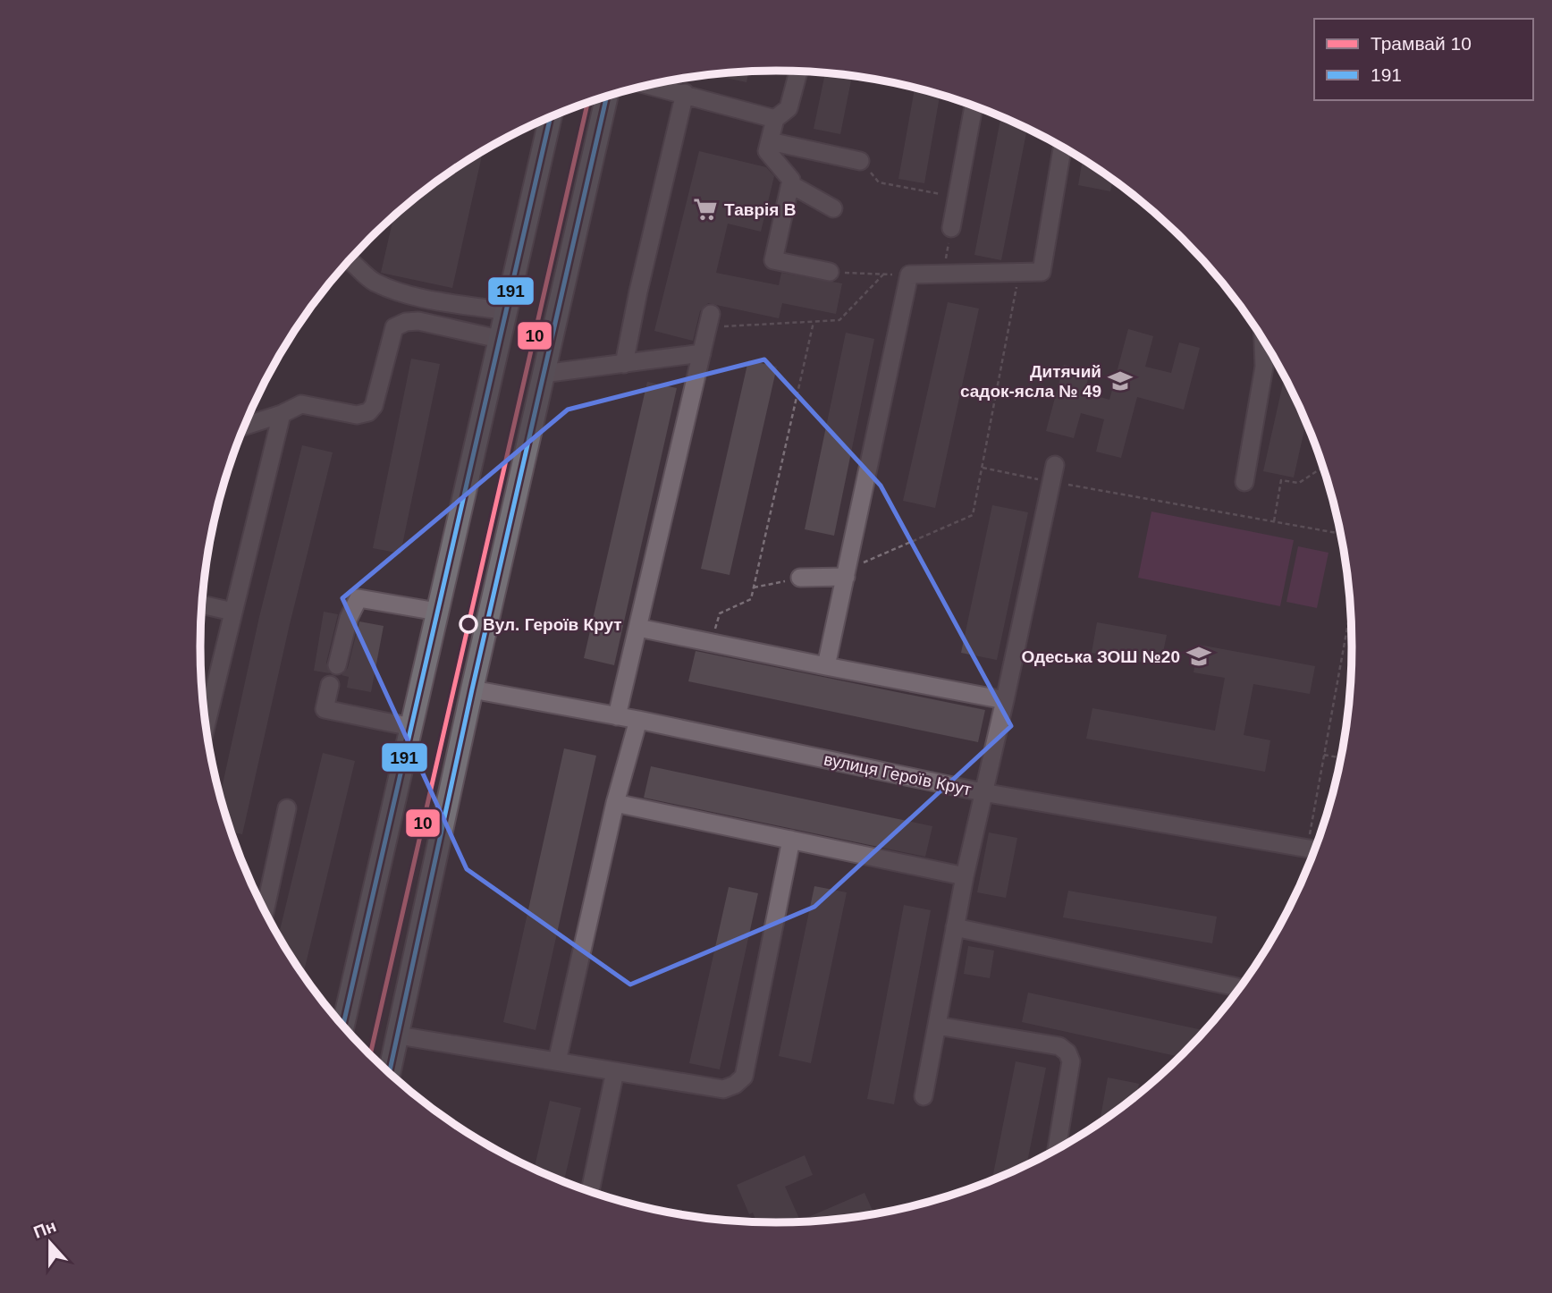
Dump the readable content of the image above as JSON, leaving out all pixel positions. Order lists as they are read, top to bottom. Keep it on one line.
{"streets":{"street":["вулиця Героїв Крут"]},"places":{"supermarket":["Таврія В"],"school or university":["Дитячий садок-ясла № 49","Одеська ЗОШ №20"],"other":["Вул. Героїв Крут"]},"lines":["transit line 191","tram line 10"],"legend":["Трамвай 10","191"],"north":"top"}
